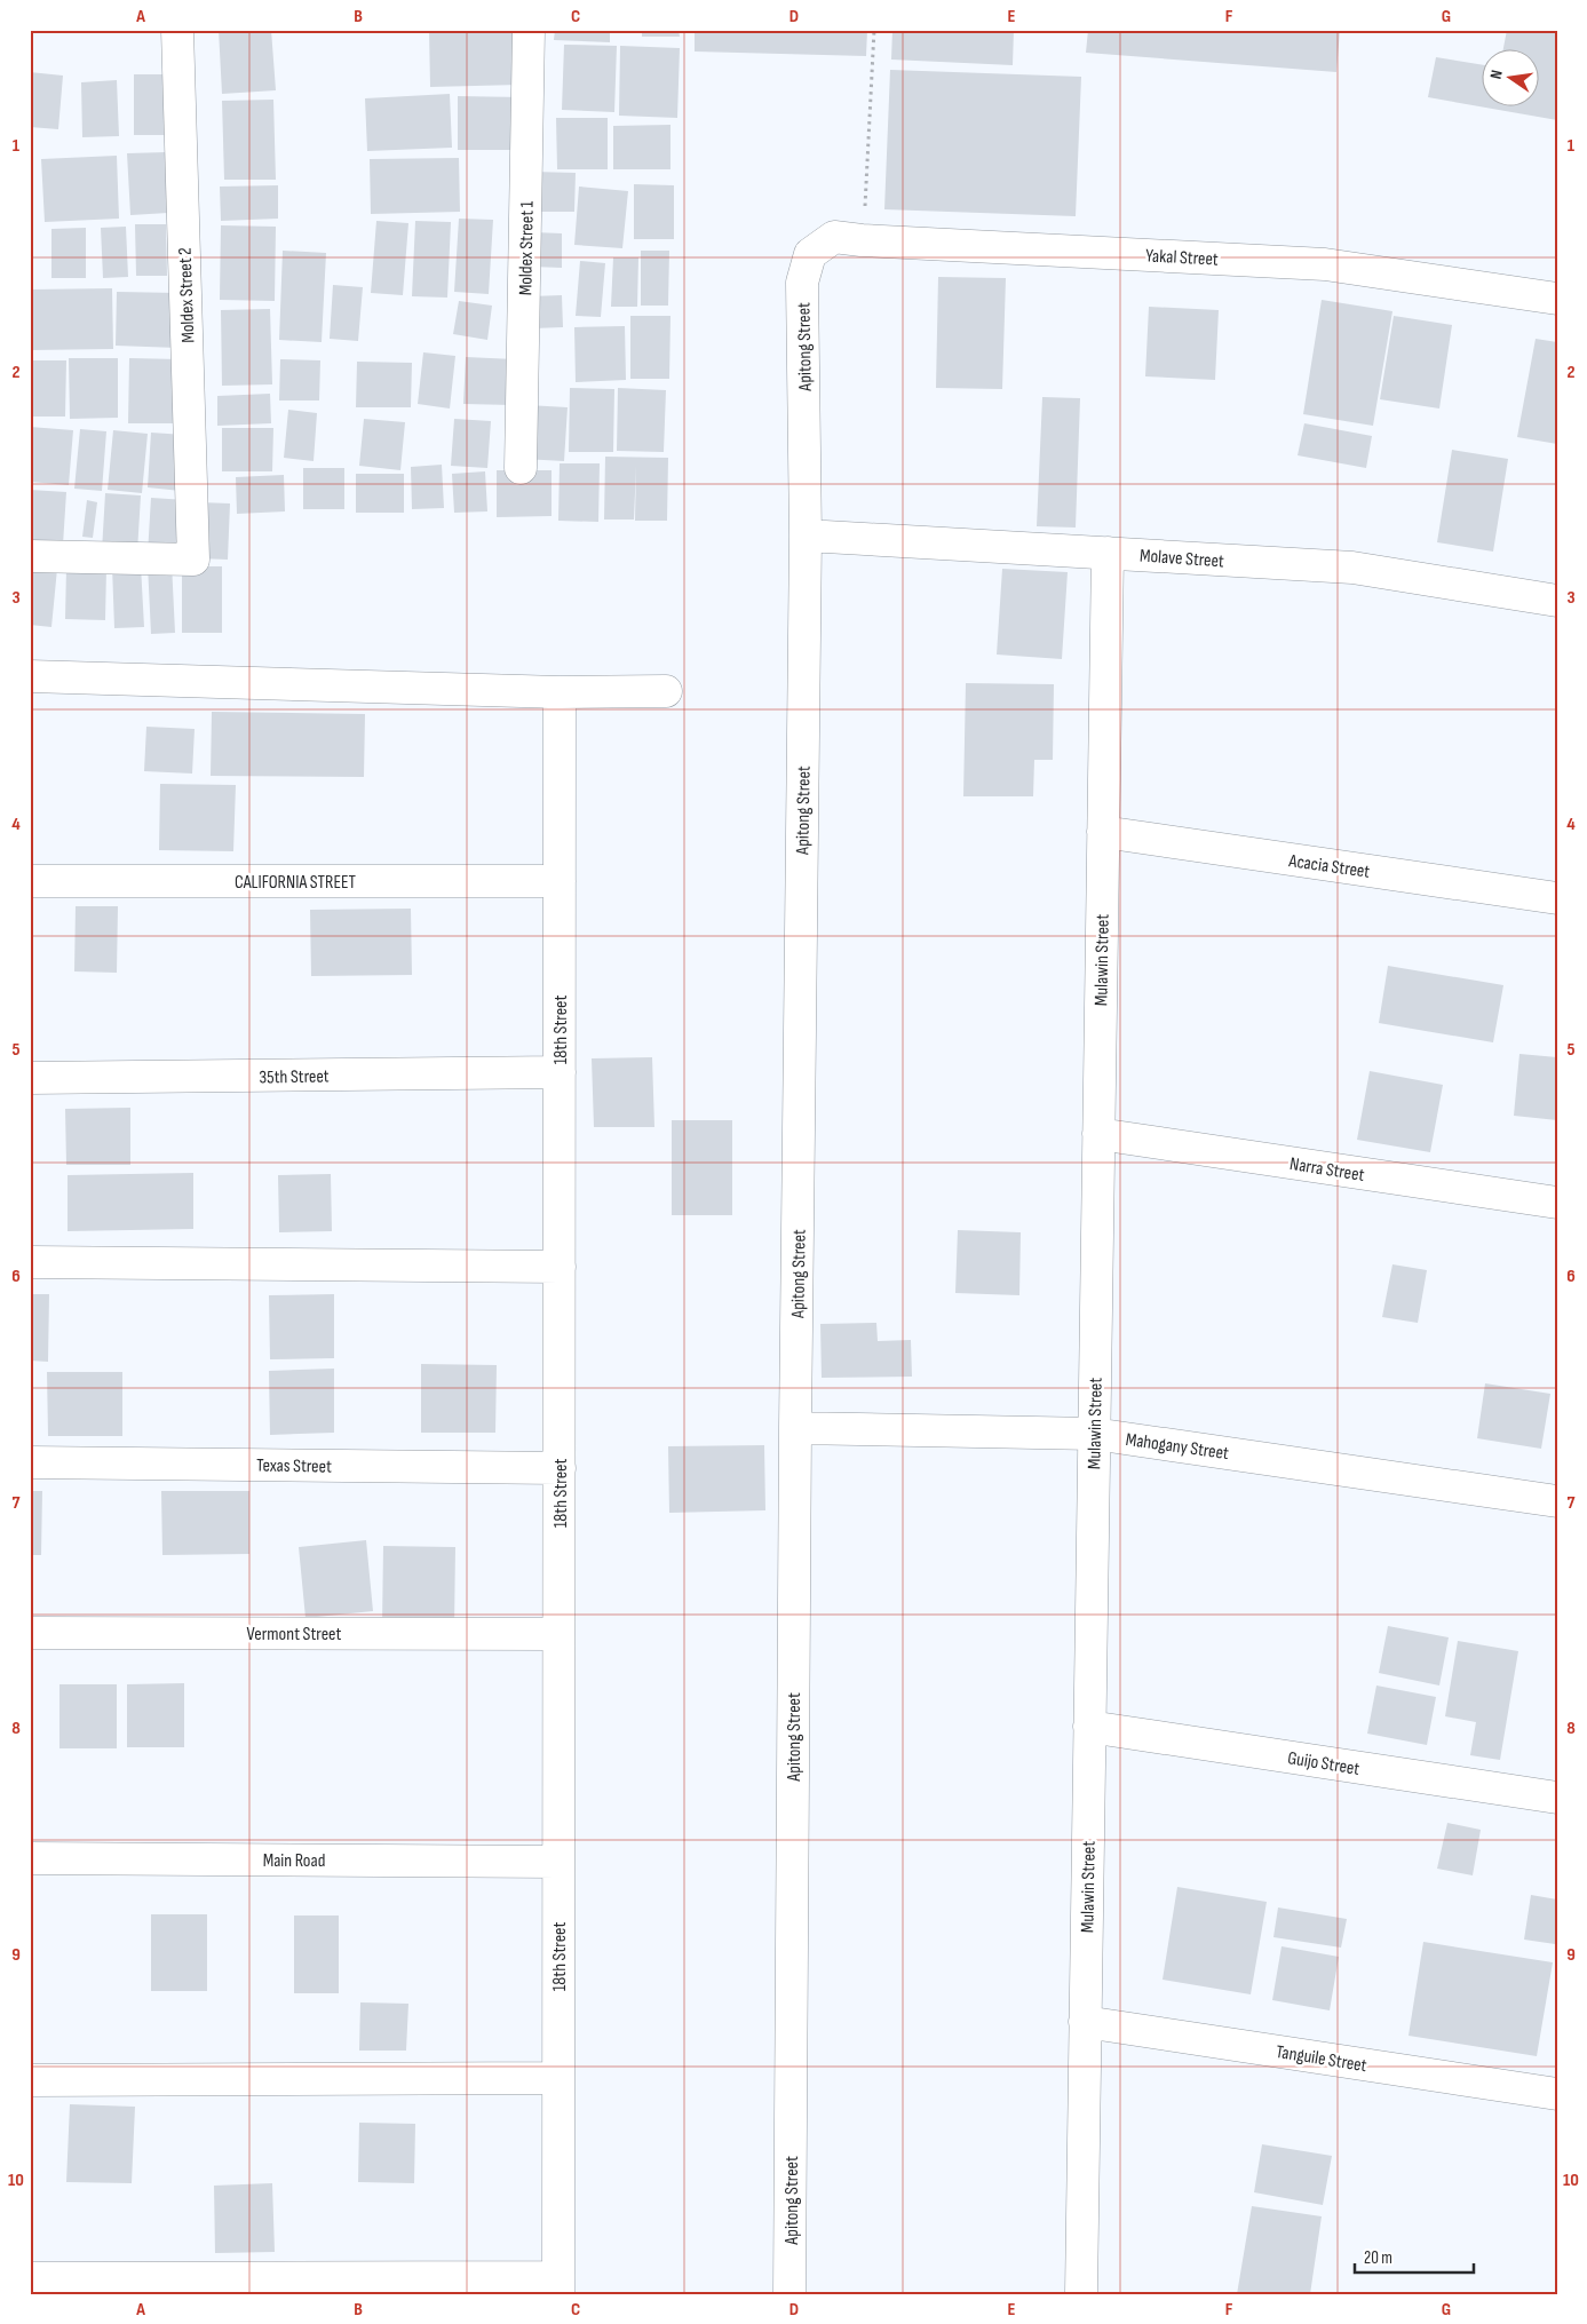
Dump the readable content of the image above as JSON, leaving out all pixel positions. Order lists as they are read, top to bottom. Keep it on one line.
{"streets":{"street":["Moldex Street 1","Yakal Street","Moldex Street 2","Apitong Street","Molave Street","Acacia Street","CALIFORNIA STREET","Mulawin Street","18th Street","35th Street","Narra Street","Mahogany Street","Texas Street","Vermont Street","Guijo Street","Main Road","Tanguile Street"]},"crossings":[["Yakal Street","Apitong Street"],["Apitong Street","Molave Street"],["Apitong Street","Mahogany Street"],["Molave Street","Mulawin Street"],["Acacia Street","Mulawin Street"],["CALIFORNIA STREET","18th Street"],["Mulawin Street","Narra Street"],["Mulawin Street","Mahogany Street"],["Mulawin Street","Guijo Street"],["Mulawin Street","Tanguile Street"],["18th Street","35th Street"],["18th Street","Texas Street"],["18th Street","Vermont Street"],["18th Street","Main Road"]],"scale_bar":"20 m","north":"left","grid":{"columns":["A","B","C","D","E","F","G"],"rows":["1","2","3","4","5","6","7","8","9","10"]}}
